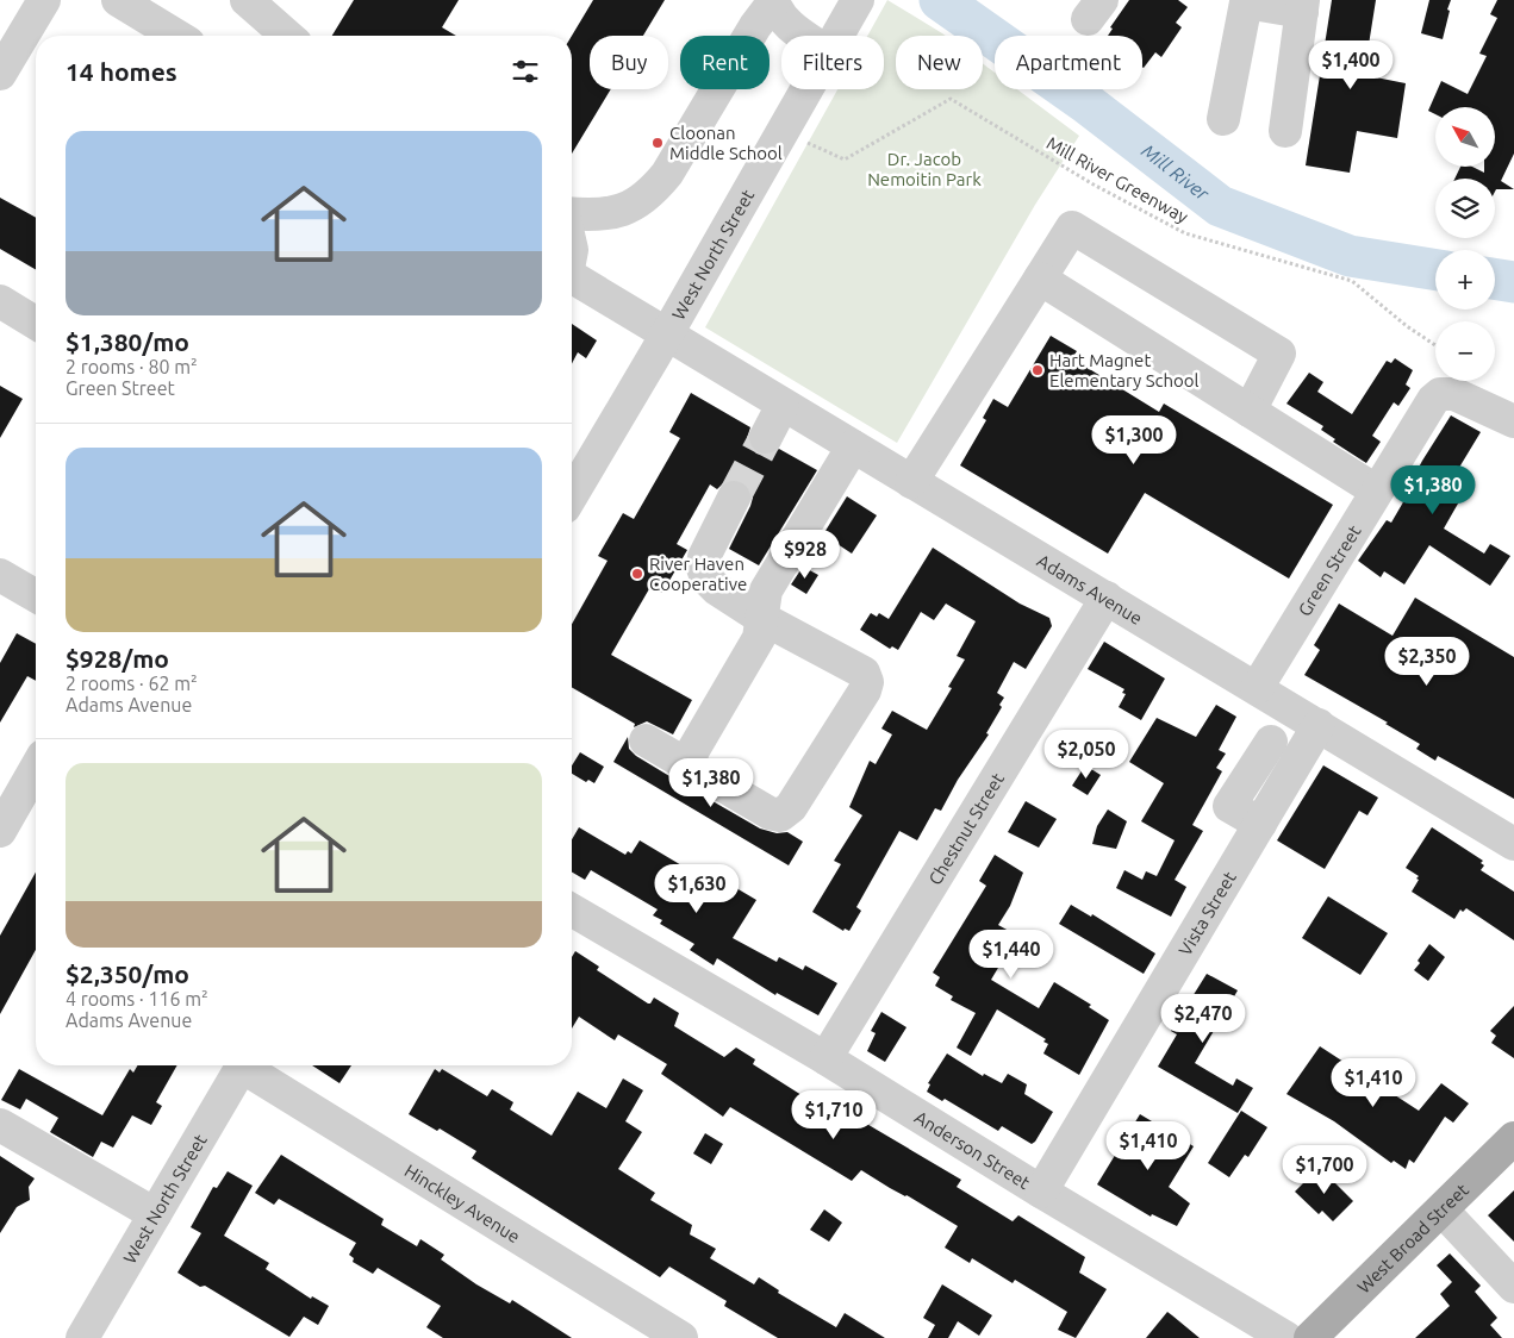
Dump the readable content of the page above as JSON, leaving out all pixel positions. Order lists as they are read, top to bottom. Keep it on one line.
{"streets":{"main road":["West Broad Street"],"street":["West North Street","Green Street","Adams Avenue","Chestnut Street","Vista Street","Anderson Street","Hinckley Avenue"],"path":["Mill River Greenway"]},"crossings":[["Mill River Greenway","West North Street"],["West North Street","Adams Avenue"],["Green Street","Adams Avenue"],["Adams Avenue","Chestnut Street"],["Adams Avenue","Vista Street"],["Chestnut Street","Anderson Street"],["Vista Street","Anderson Street"]],"water":["Mill River"],"parks":["Dr. Jacob Nemoitin Park"],"places":["Cloonan Middle School","Hart Magnet Elementary School","River Haven Cooperative"],"north":"top left","page":{"chip":["Buy","Rent","Filters","New","Apartment"],"heading":"14 homes","price":["$1,400","$1,300","$1,380","$928","$2,350","$2,050","$1,380","$1,630","$1,440","$2,470","$1,410","$1,710","$1,410","$1,700"],"map_buttons":["+","−"],"list":[{"name":"$1,380/mo","note":"2 rooms · 80 m² · Green Street"},{"name":"$928/mo","note":"2 rooms · 62 m² · Adams Avenue"},{"name":"$2,350/mo","note":"4 rooms · 116 m² · Adams Avenue"}]}}
